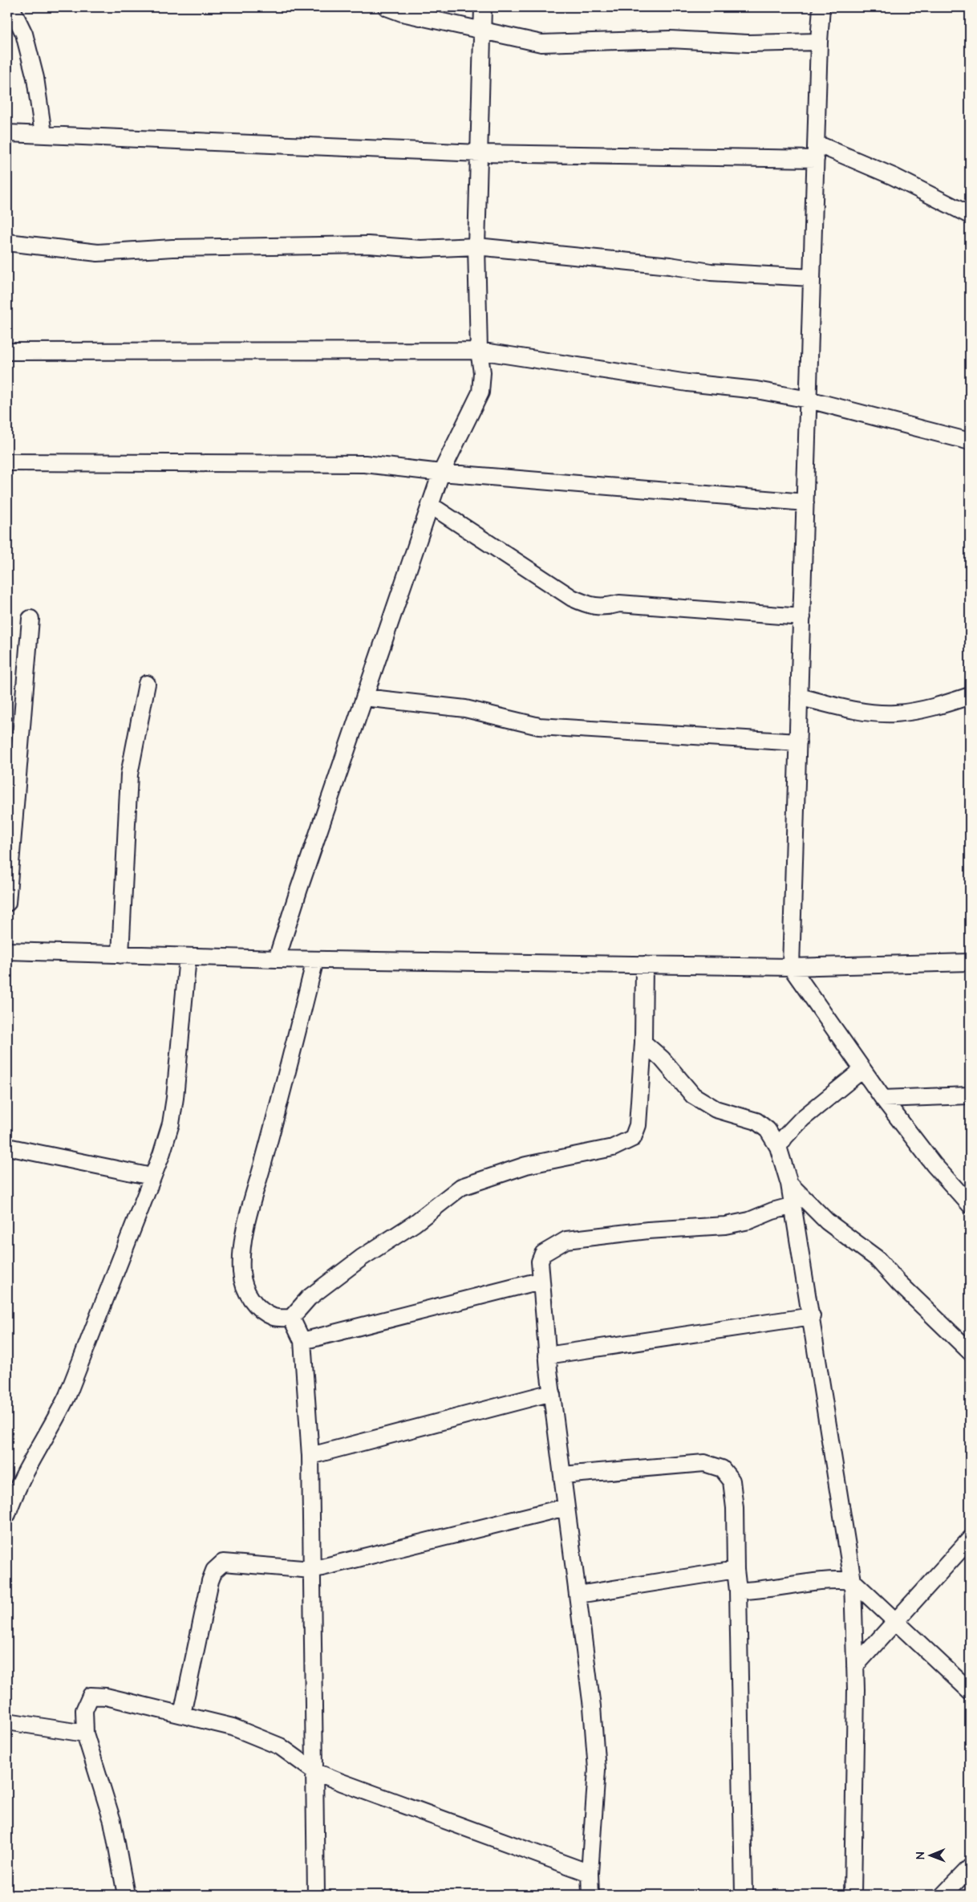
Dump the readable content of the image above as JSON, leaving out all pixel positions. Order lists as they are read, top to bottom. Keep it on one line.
{"north":"left"}
